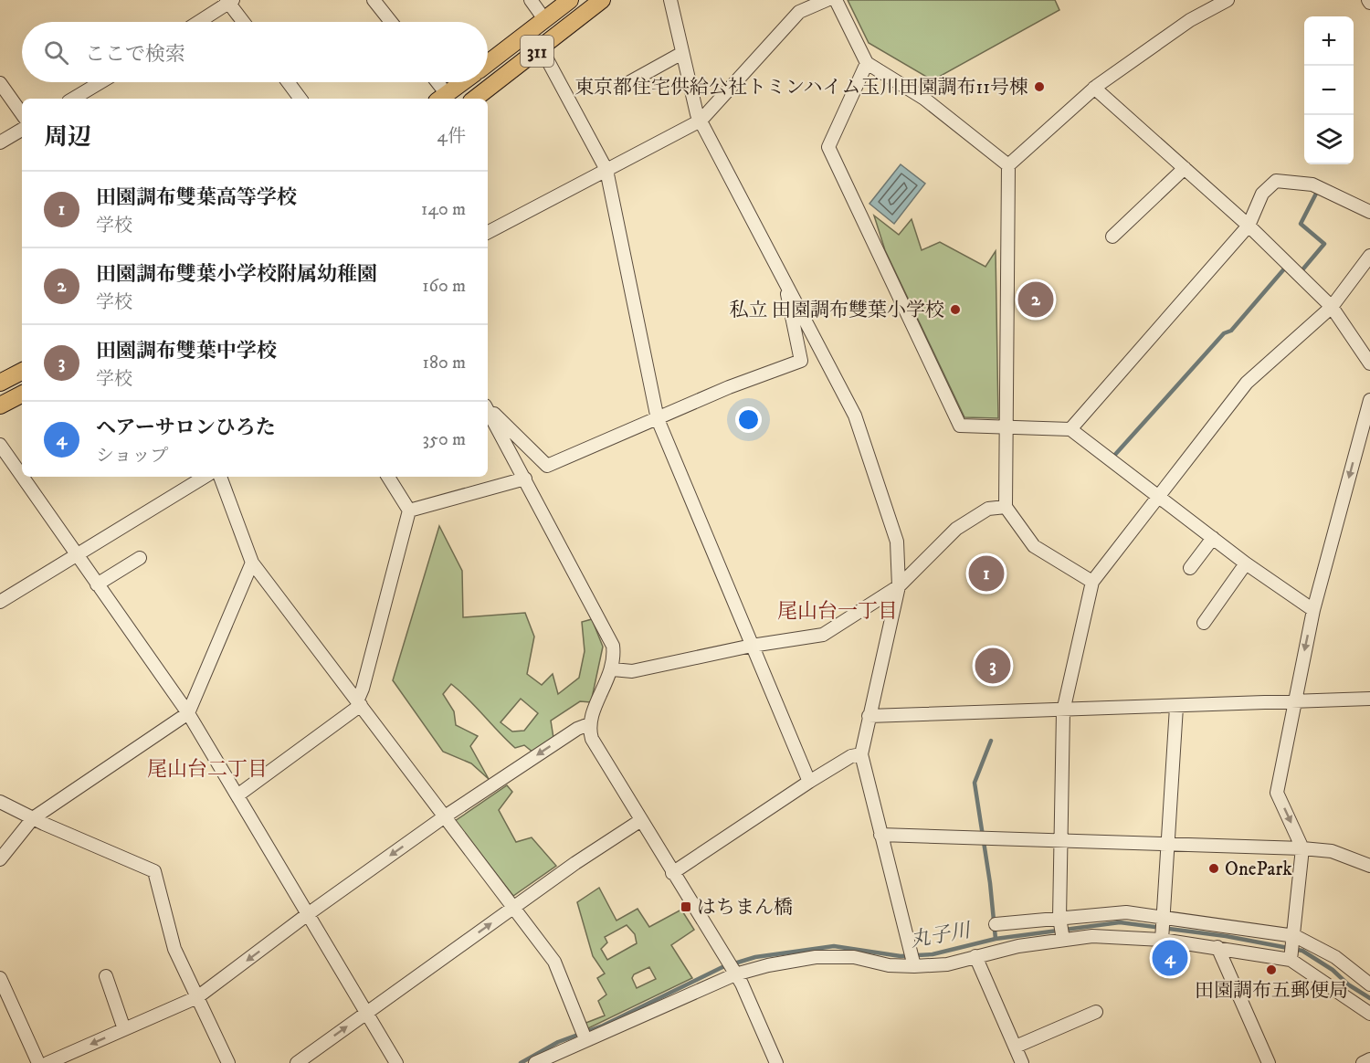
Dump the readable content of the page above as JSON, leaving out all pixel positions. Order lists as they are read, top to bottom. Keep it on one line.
{"streets":{"main road":["311"]},"districts":["尾山台一丁目","尾山台二丁目"],"water":["丸子川"],"places":{"other":["東京都住宅供給公社トミンハイム玉川田園調布11号棟","私立 田園調布雙葉小学校","OnePark","田園調布五郵便局"],"transit":["はちまん橋"]},"page":{"map_buttons":["+","−"],"search":"ここで検索","heading":["周辺","4件"],"list":[{"mark":"1","name":"田園調布雙葉高等学校","note":"学校","value":"140 m"},{"mark":"2","name":"田園調布雙葉小学校附属幼稚園","note":"学校","value":"160 m"},{"mark":"3","name":"田園調布雙葉中学校","note":"学校","value":"180 m"},{"mark":"4","name":"ヘアーサロンひろた","note":"ショップ","value":"350 m"}],"pins":["2","1","3","4"]}}
